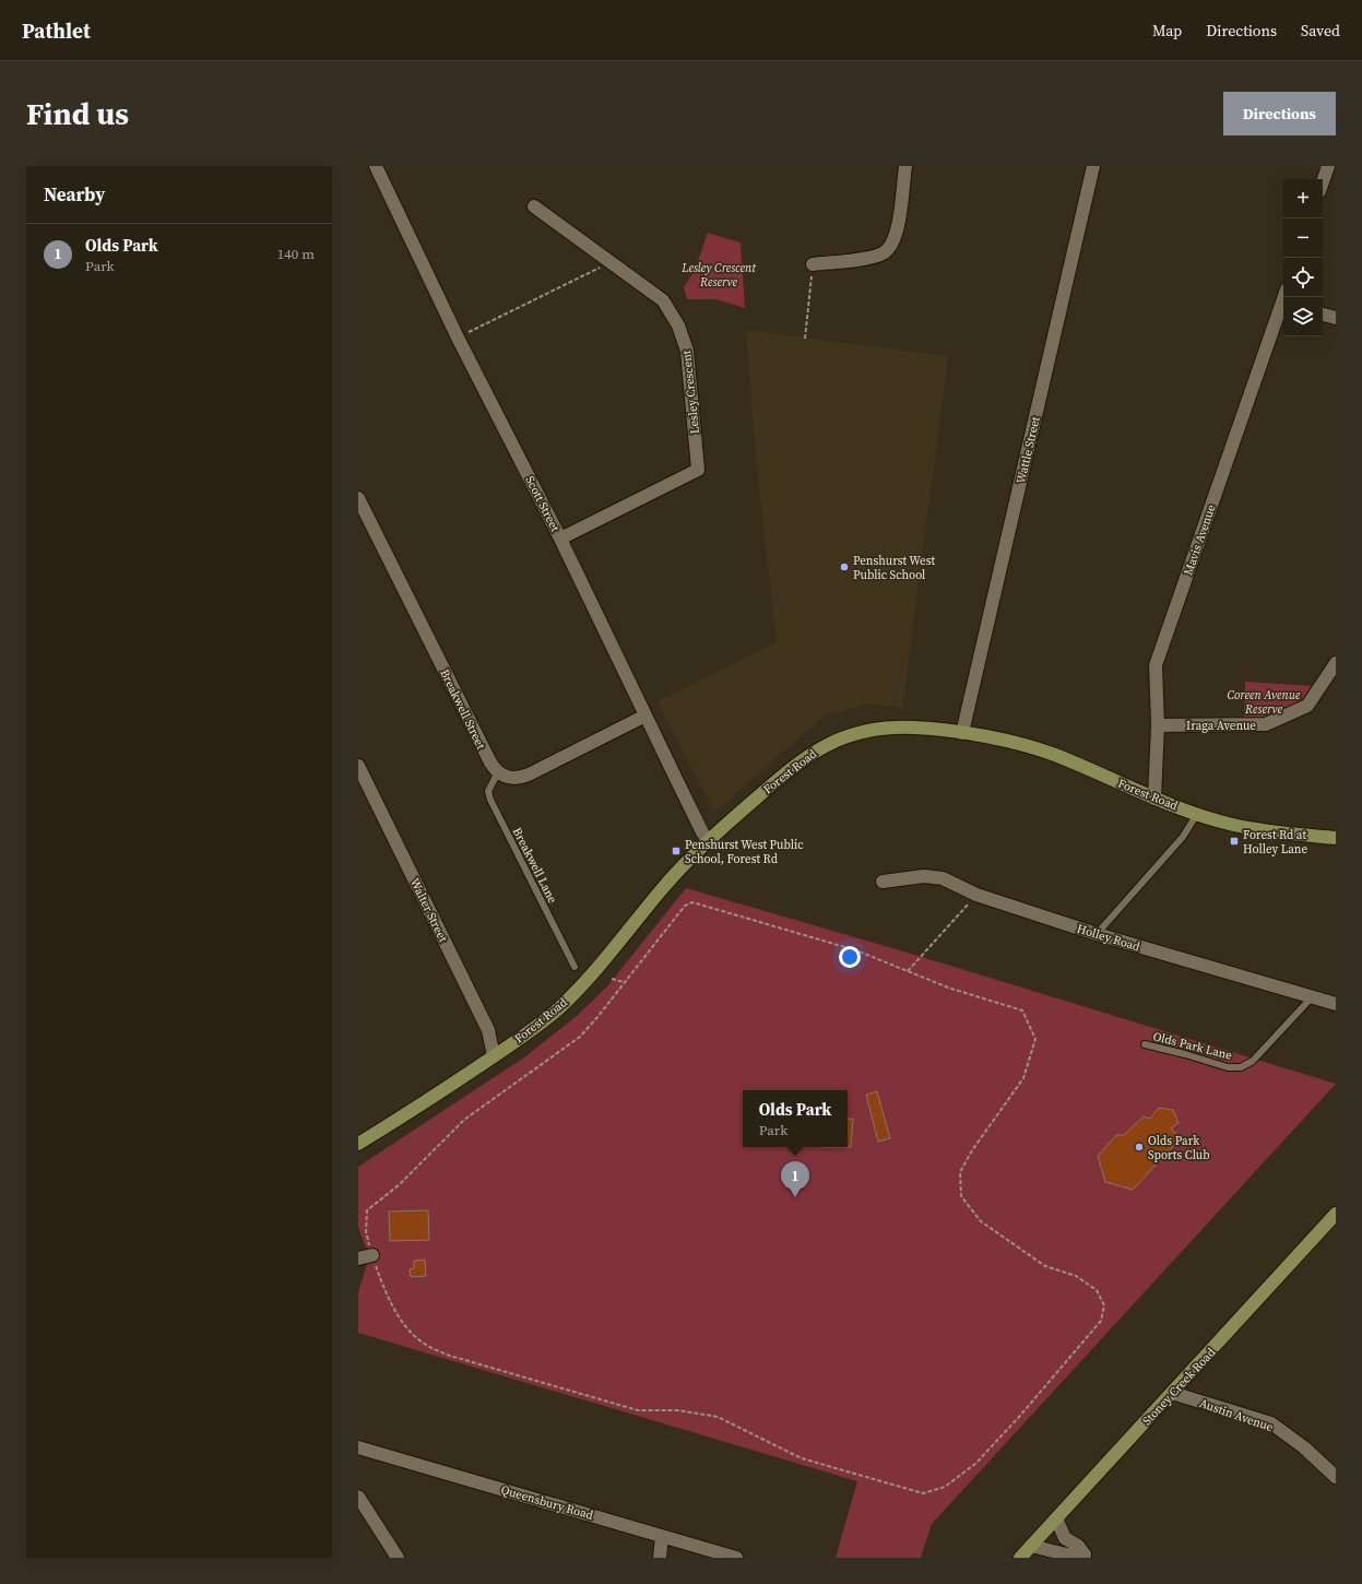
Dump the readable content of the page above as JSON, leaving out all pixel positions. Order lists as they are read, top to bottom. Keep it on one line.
{"streets":{"main road":["Forest Road","Stoney Creek Road"],"street":["Lesley Crescent","Wattle Street","Scott Street","Mavis Avenue","Breakwell Street","Iraga Avenue","Walter Street","Holley Road","Austin Avenue","Queensbury Road"],"lane":["Breakwell Lane","Olds Park Lane"]},"crossings":[["Lesley Crescent","Scott Street"],["Wattle Street","Forest Road"],["Scott Street","Forest Road"],["Mavis Avenue","Iraga Avenue"],["Mavis Avenue","Forest Road"],["Breakwell Street","Breakwell Lane"],["Forest Road","Walter Street"],["Holley Road","Olds Park Lane"],["Stoney Creek Road","Austin Avenue"]],"parks":["Lesley Crescent Reserve","Coreen Avenue Reserve"],"places":{"other":["Penshurst West Public School","Olds Park Sports Club"],"transit":["Forest Rd at Holley Lane","Penshurst West Public School, Forest Rd"]},"page":{"header":"Pathlet","nav":["Map","Directions","Saved"],"buttons":"Directions","title":"Find us","heading":"Nearby","map_buttons":["+","−"],"list":[{"mark":"1","name":"Olds Park","note":"Park","value":"140 m"}],"popup":["Olds Park","Park"],"pins":"1"}}
